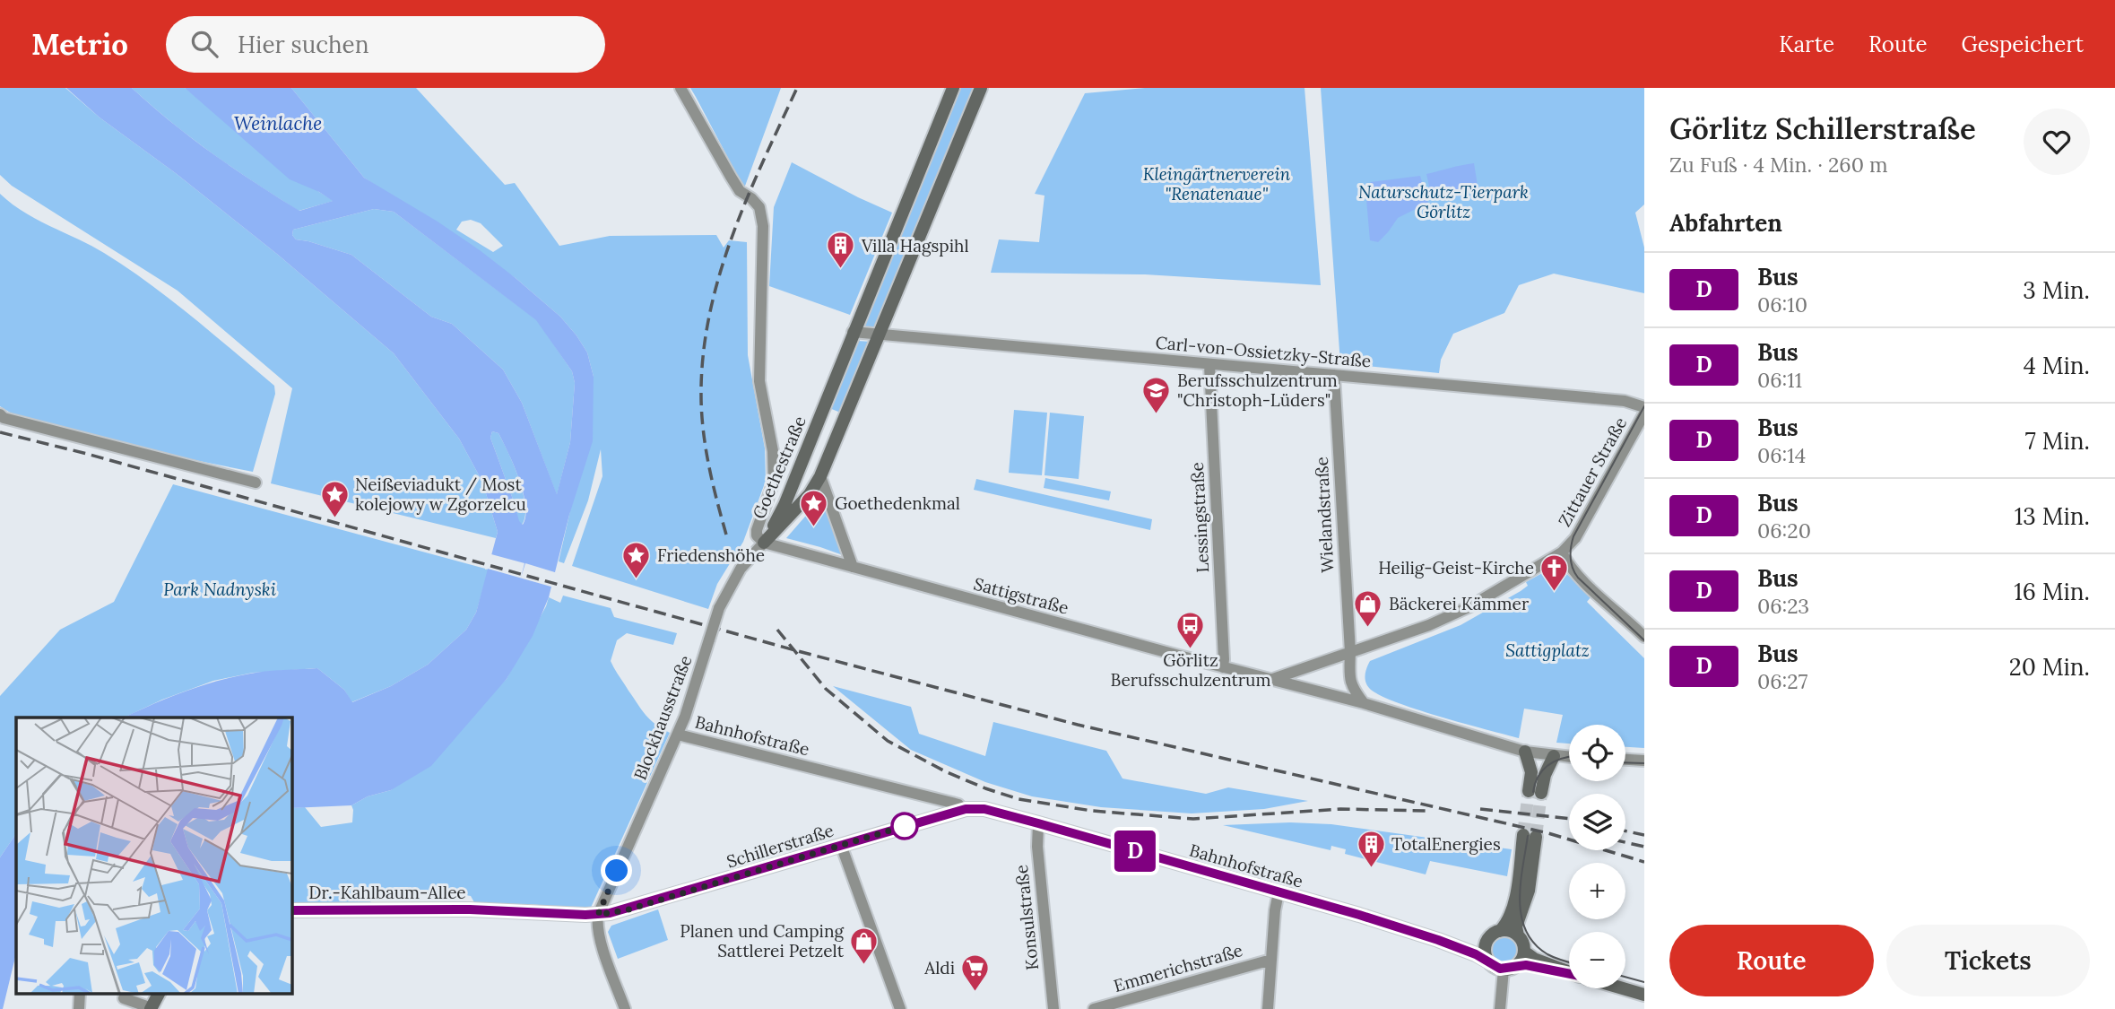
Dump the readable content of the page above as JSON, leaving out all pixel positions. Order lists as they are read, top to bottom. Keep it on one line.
{"streets":{"main road":["Goethestraße","Bahnhofstraße","Schillerstraße","Dr.-Kahlbaum-Allee"],"street":["Carl-von-Ossietzky-Straße","Zittauer Straße","Wielandstraße","Lessingstraße","Sattigstraße","Blockhausstraße","Konsulstraße","Emmerichstraße"]},"crossings":[["Carl-von-Ossietzky-Straße","Goethestraße"],["Carl-von-Ossietzky-Straße","Wielandstraße"],["Carl-von-Ossietzky-Straße","Lessingstraße"],["Goethestraße","Sattigstraße"],["Goethestraße","Blockhausstraße"],["Zittauer Straße","Wielandstraße"],["Lessingstraße","Sattigstraße"],["Sattigstraße","Blockhausstraße"],["Blockhausstraße","Bahnhofstraße"],["Blockhausstraße","Schillerstraße"],["Blockhausstraße","Dr.-Kahlbaum-Allee"],["Bahnhofstraße","Schillerstraße"],["Bahnhofstraße","Konsulstraße"],["Schillerstraße","Dr.-Kahlbaum-Allee"]],"water":["Weinlache"],"parks":["Kleingärtnerverein \"Renatenaue\"","Naturschutz-Tierpark Görlitz","Park Nadnyski","Sattigplatz"],"places":{"building":["Villa Hagspihl","TotalEnergies"],"school or university":["Berufsschulzentrum \"Christoph-Lüders\""],"place":["Neißeviadukt / Most kolejowy w Zgorzelcu","Goethedenkmal","Friedenshöhe"],"church":["Heilig-Geist-Kirche"],"shop":["Bäckerei Kämmer","Planen und Camping Sattlerei Petzelt"],"bus stop":["Görlitz Berufsschulzentrum"],"supermarket":["Aldi"]},"lines":["bus line D"],"page":{"header":"Metrio","search":"Hier suchen","nav":["Karte","Route","Gespeichert"],"on_map":"D","heading":[["Görlitz Schillerstraße","Zu Fuß · 4 Min. · 260 m"],"Abfahrten"],"list":[{"mark":"D","name":"Bus","note":"06:10","value":"3 Min."},{"mark":"D","name":"Bus","note":"06:11","value":"4 Min."},{"mark":"D","name":"Bus","note":"06:14","value":"7 Min."},{"mark":"D","name":"Bus","note":"06:20","value":"13 Min."},{"mark":"D","name":"Bus","note":"06:23","value":"16 Min."},{"mark":"D","name":"Bus","note":"06:27","value":"20 Min."}],"map_buttons":["+","−"],"buttons":["Route","Tickets"]}}
